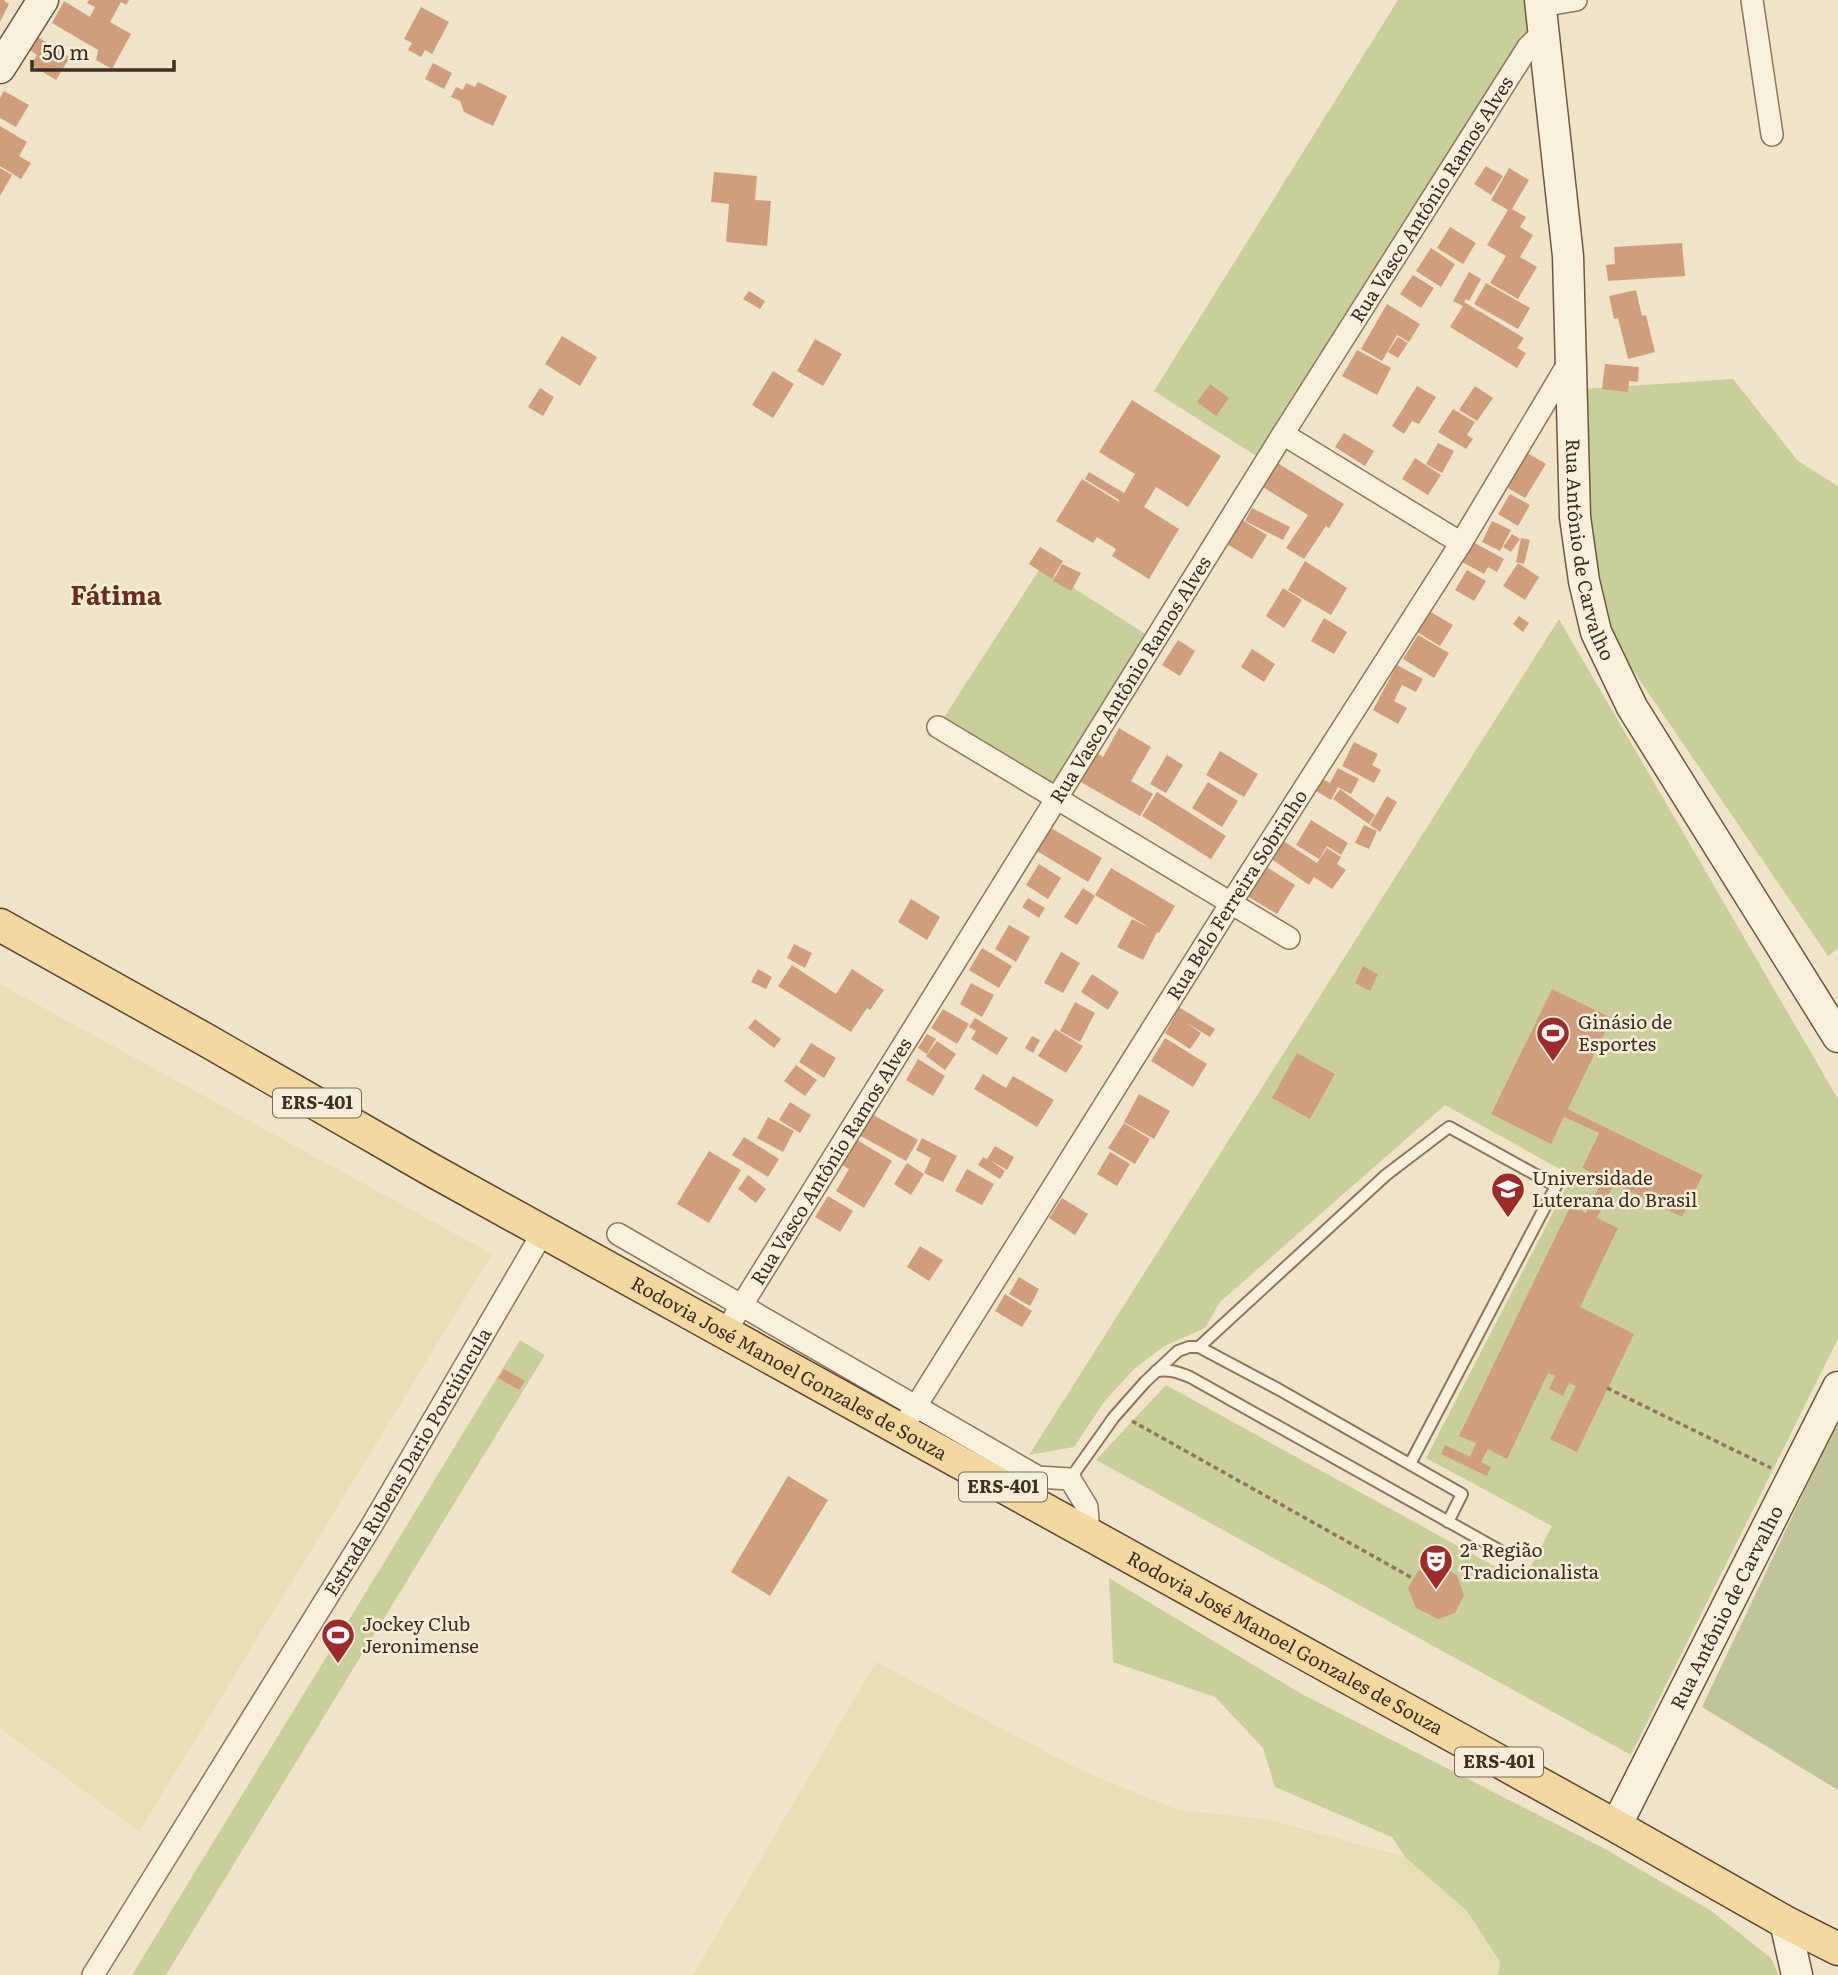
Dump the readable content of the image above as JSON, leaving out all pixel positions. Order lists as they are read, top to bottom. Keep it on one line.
{"streets":{"main road":["Rua Antônio de Carvalho","ERS-401","Rodovia José Manoel Gonzales de Souza"],"street":["Rua Vasco Antônio Ramos Alves","Rua Belo Ferreira Sobrinho","Estrada Rubens Dario Porciúncula"]},"crossings":[["Rua Vasco Antônio Ramos Alves","Rua Antônio de Carvalho"],["Rua Vasco Antônio Ramos Alves","Rodovia José Manoel Gonzales de Souza"],["Rua Antônio de Carvalho","Rua Belo Ferreira Sobrinho"],["Rua Antônio de Carvalho","Rodovia José Manoel Gonzales de Souza"],["Rua Belo Ferreira Sobrinho","Rodovia José Manoel Gonzales de Souza"],["Rodovia José Manoel Gonzales de Souza","Estrada Rubens Dario Porciúncula"]],"districts":["Fátima"],"places":{"sports":["Ginásio de Esportes","Jockey Club Jeronimense"],"school or university":["Universidade Luterana do Brasil"],"theatre":["2ª Região Tradicionalista"]},"scale_bar":"50 m"}
